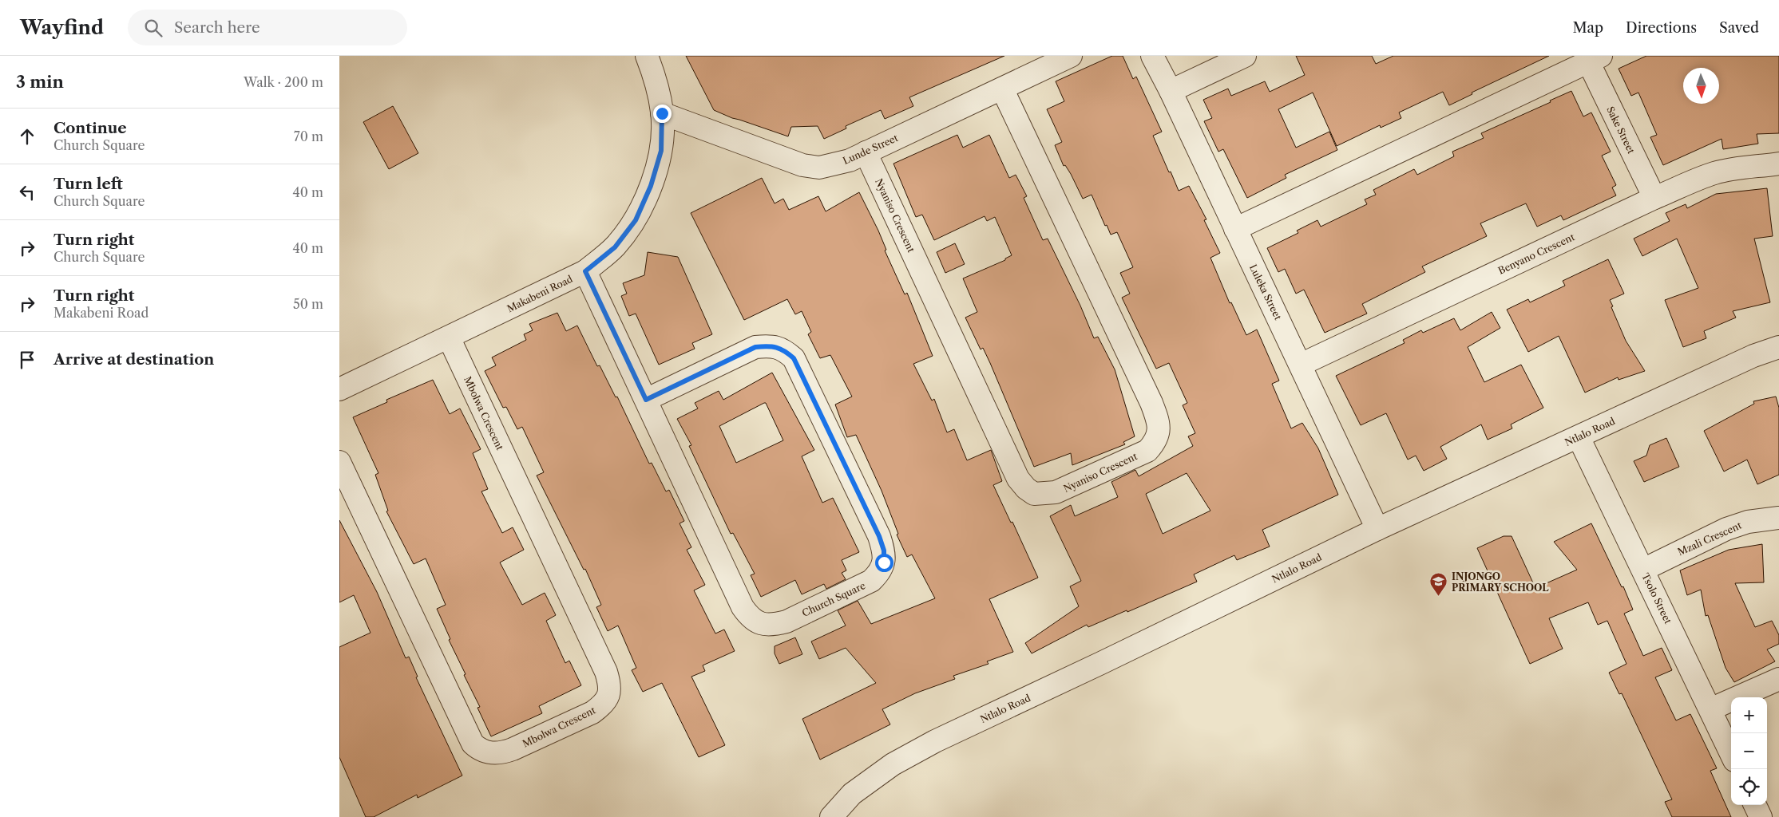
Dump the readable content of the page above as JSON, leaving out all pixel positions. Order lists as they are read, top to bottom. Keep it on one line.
{"streets":{"street":["Sake Street","Lunde Street","Nyaniso Crescent","Benyano Crescent","Luleka Street","Makabeni Road","Mbolwa Crescent","Ntlalo Road","Mzali Crescent","Tsolo Street","Church Square"]},"crossings":[["Sake Street","Benyano Crescent"],["Lunde Street","Nyaniso Crescent"],["Lunde Street","Makabeni Road"],["Benyano Crescent","Luleka Street"],["Luleka Street","Ntlalo Road"],["Makabeni Road","Mbolwa Crescent"],["Makabeni Road","Church Square"],["Ntlalo Road","Tsolo Street"],["Mzali Crescent","Tsolo Street"]],"places":{"school or university":["INJONGO PRIMARY SCHOOL"]},"north":"bottom","page":{"header":"Wayfind","search":"Search here","nav":["Map","Directions","Saved"],"heading":["3 min","Walk · 200 m"],"list":[["Continue","Church Square","70 m"],["Turn left","Church Square","40 m"],["Turn right","Church Square","40 m"],["Turn right","Makabeni Road","50 m"],"Arrive at destination"],"map_buttons":["+","−"]}}
